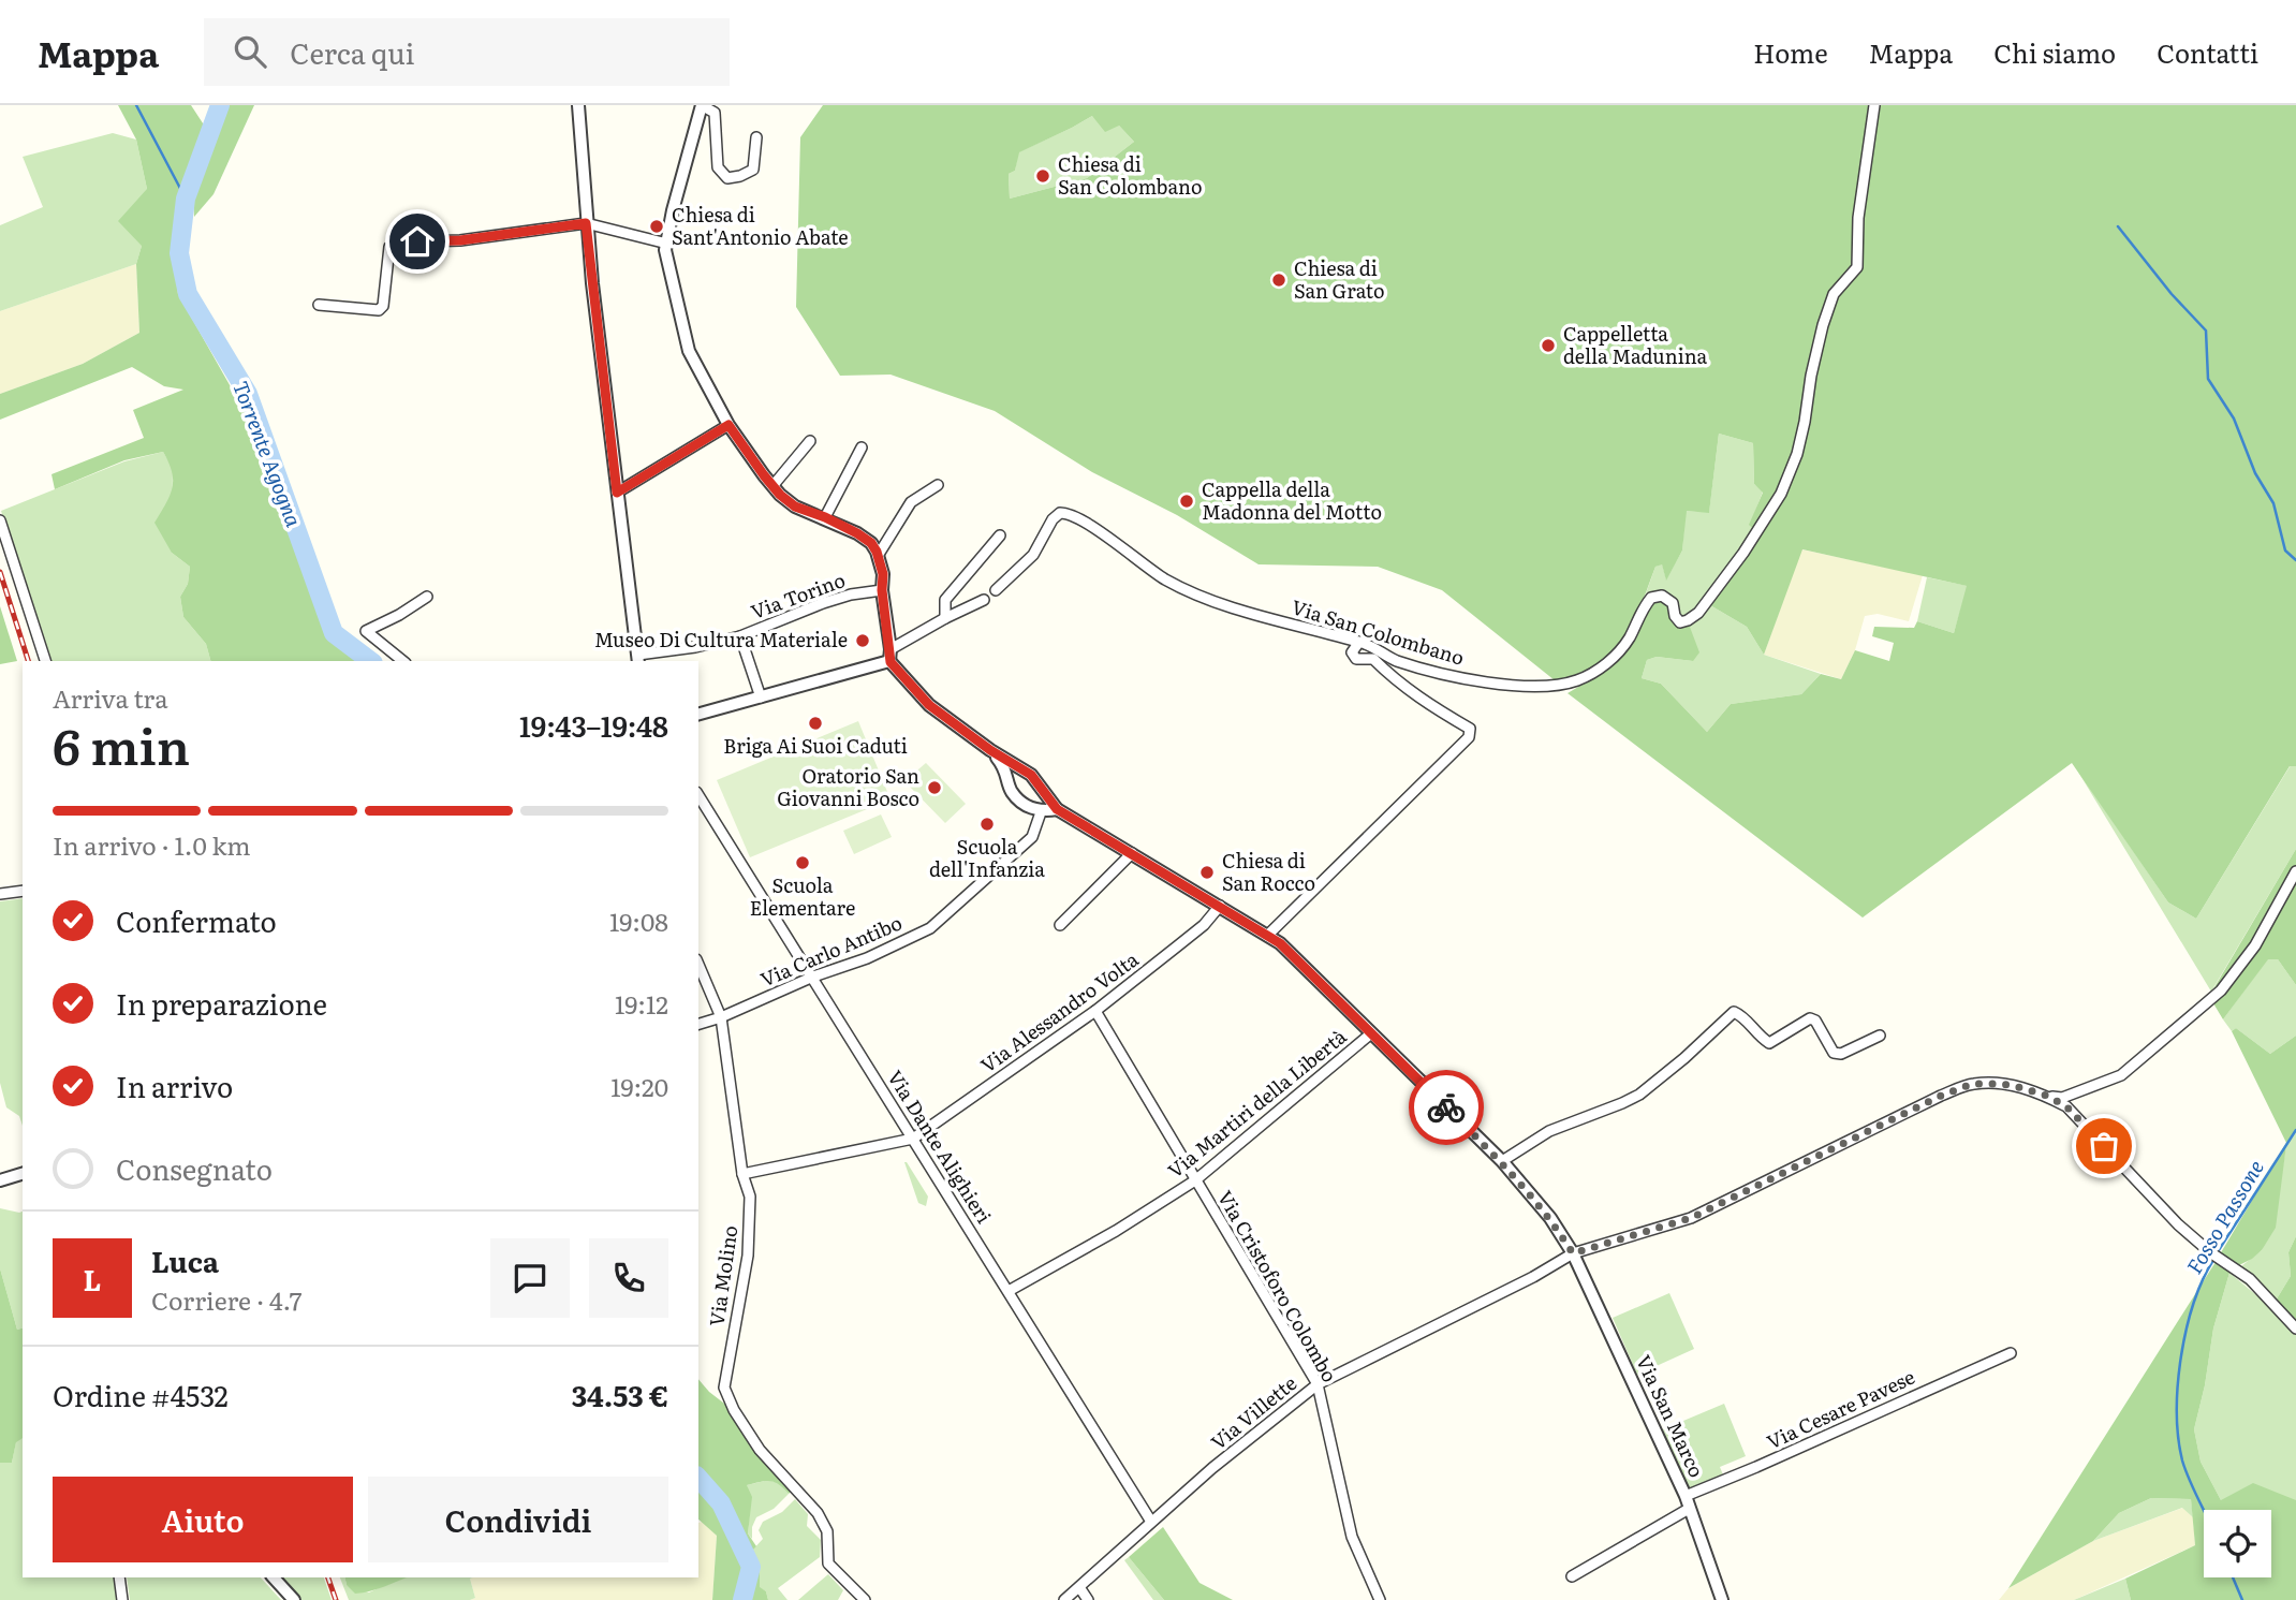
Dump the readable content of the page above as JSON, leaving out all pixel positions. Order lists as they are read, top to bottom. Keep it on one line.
{"streets":{"street":["Via Torino","Via San Colombano","Via Carlo Antibo","Via Alessandro Volta","Via Martiri della Libertà","Via Dante Alighieri","Via Molino","Via Cristoforo Colombo","Via Cesare Pavese","Via Villette","Via San Marco"]},"crossings":[["Via Carlo Antibo","Via Dante Alighieri"],["Via Carlo Antibo","Via Molino"],["Via Alessandro Volta","Via Dante Alighieri"],["Via Alessandro Volta","Via Cristoforo Colombo"],["Via Alessandro Volta","Via San Marco"],["Via Martiri della Libertà","Via Dante Alighieri"],["Via Martiri della Libertà","Via Cristoforo Colombo"],["Via Martiri della Libertà","Via San Marco"],["Via Dante Alighieri","Via Villette"],["Via Cristoforo Colombo","Via Villette"],["Via Cesare Pavese","Via San Marco"],["Via Villette","Via San Marco"]],"water":["Torrente Agogna","Fosso Passone"],"places":["Chiesa di San Colombano","Chiesa di Sant'Antonio Abate","Chiesa di San Grato","Cappelletta della Madunina","Cappella della Madonna del Motto","Museo Di Cultura Materiale","Briga Ai Suoi Caduti","Oratorio San Giovanni Bosco","Scuola dell'Infanzia","Scuola Elementare","Chiesa di San Rocco"],"page":{"header":"Mappa","search":"Cerca qui","nav":["Home","Mappa","Chi siamo","Contatti"],"heading":["6 min","Arriva tra","19:43–19:48"],"panel":["Luca","Corriere · 4.7","Ordine #4532","34.53 €"],"bar":"In arrivo · 1.0 km","list":[["Confermato","19:08"],["In preparazione","19:12"],["In arrivo","19:20"],"Consegnato"],"round":"L","buttons":["Aiuto","Condividi"]}}
